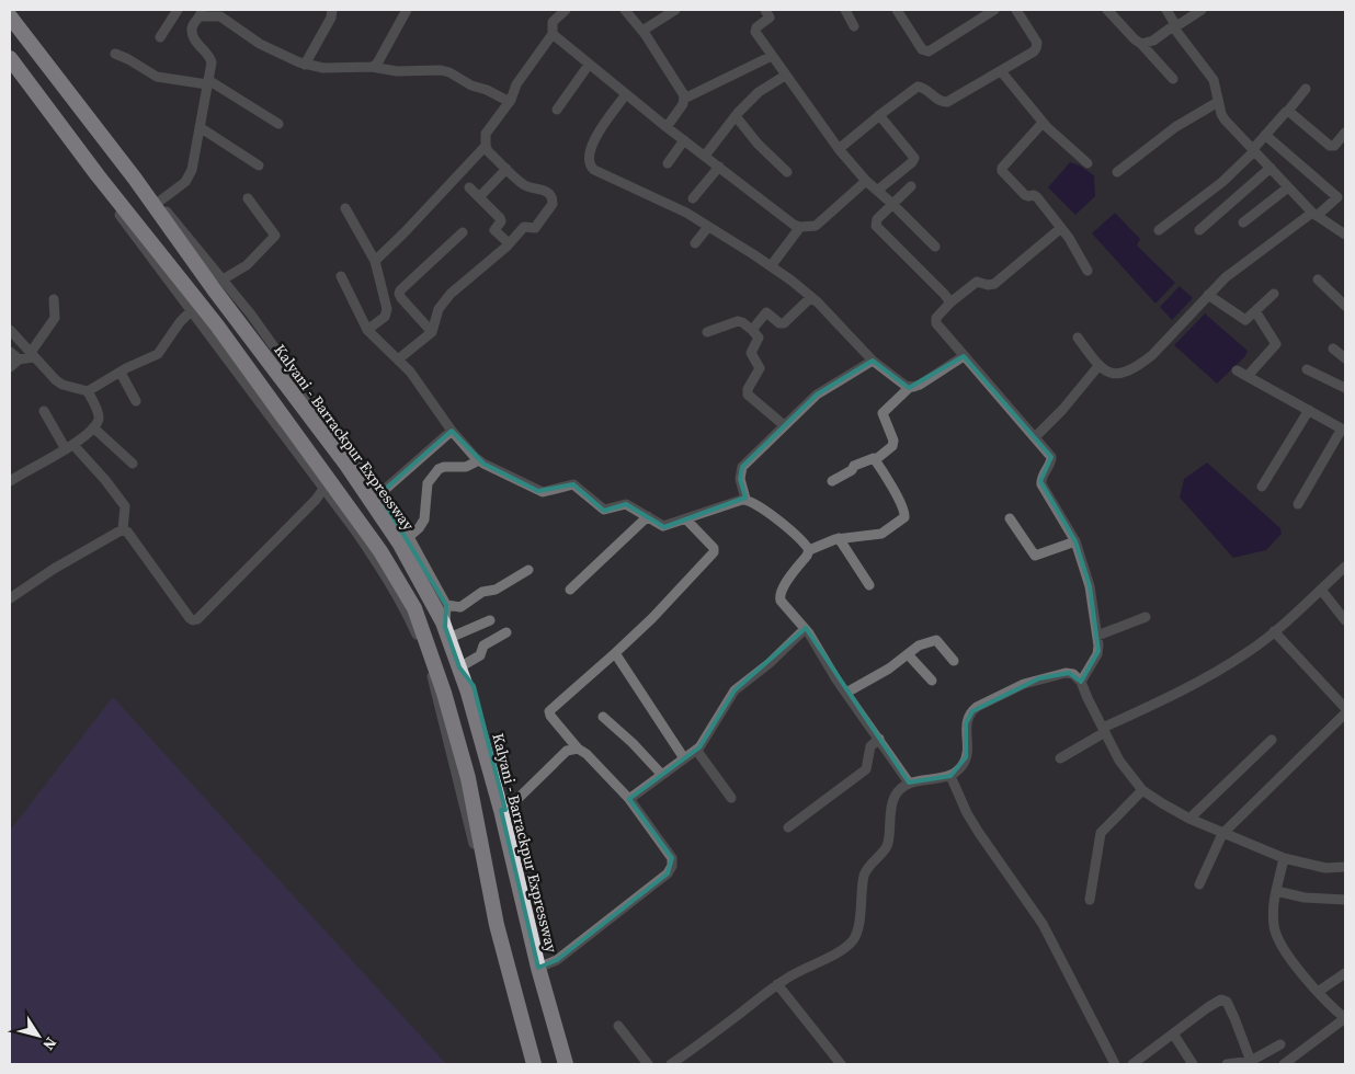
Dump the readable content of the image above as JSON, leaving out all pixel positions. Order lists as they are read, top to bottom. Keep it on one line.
{"streets":{"highway":["Kalyani - Barrackpur Expressway"]},"north":"bottom right"}
